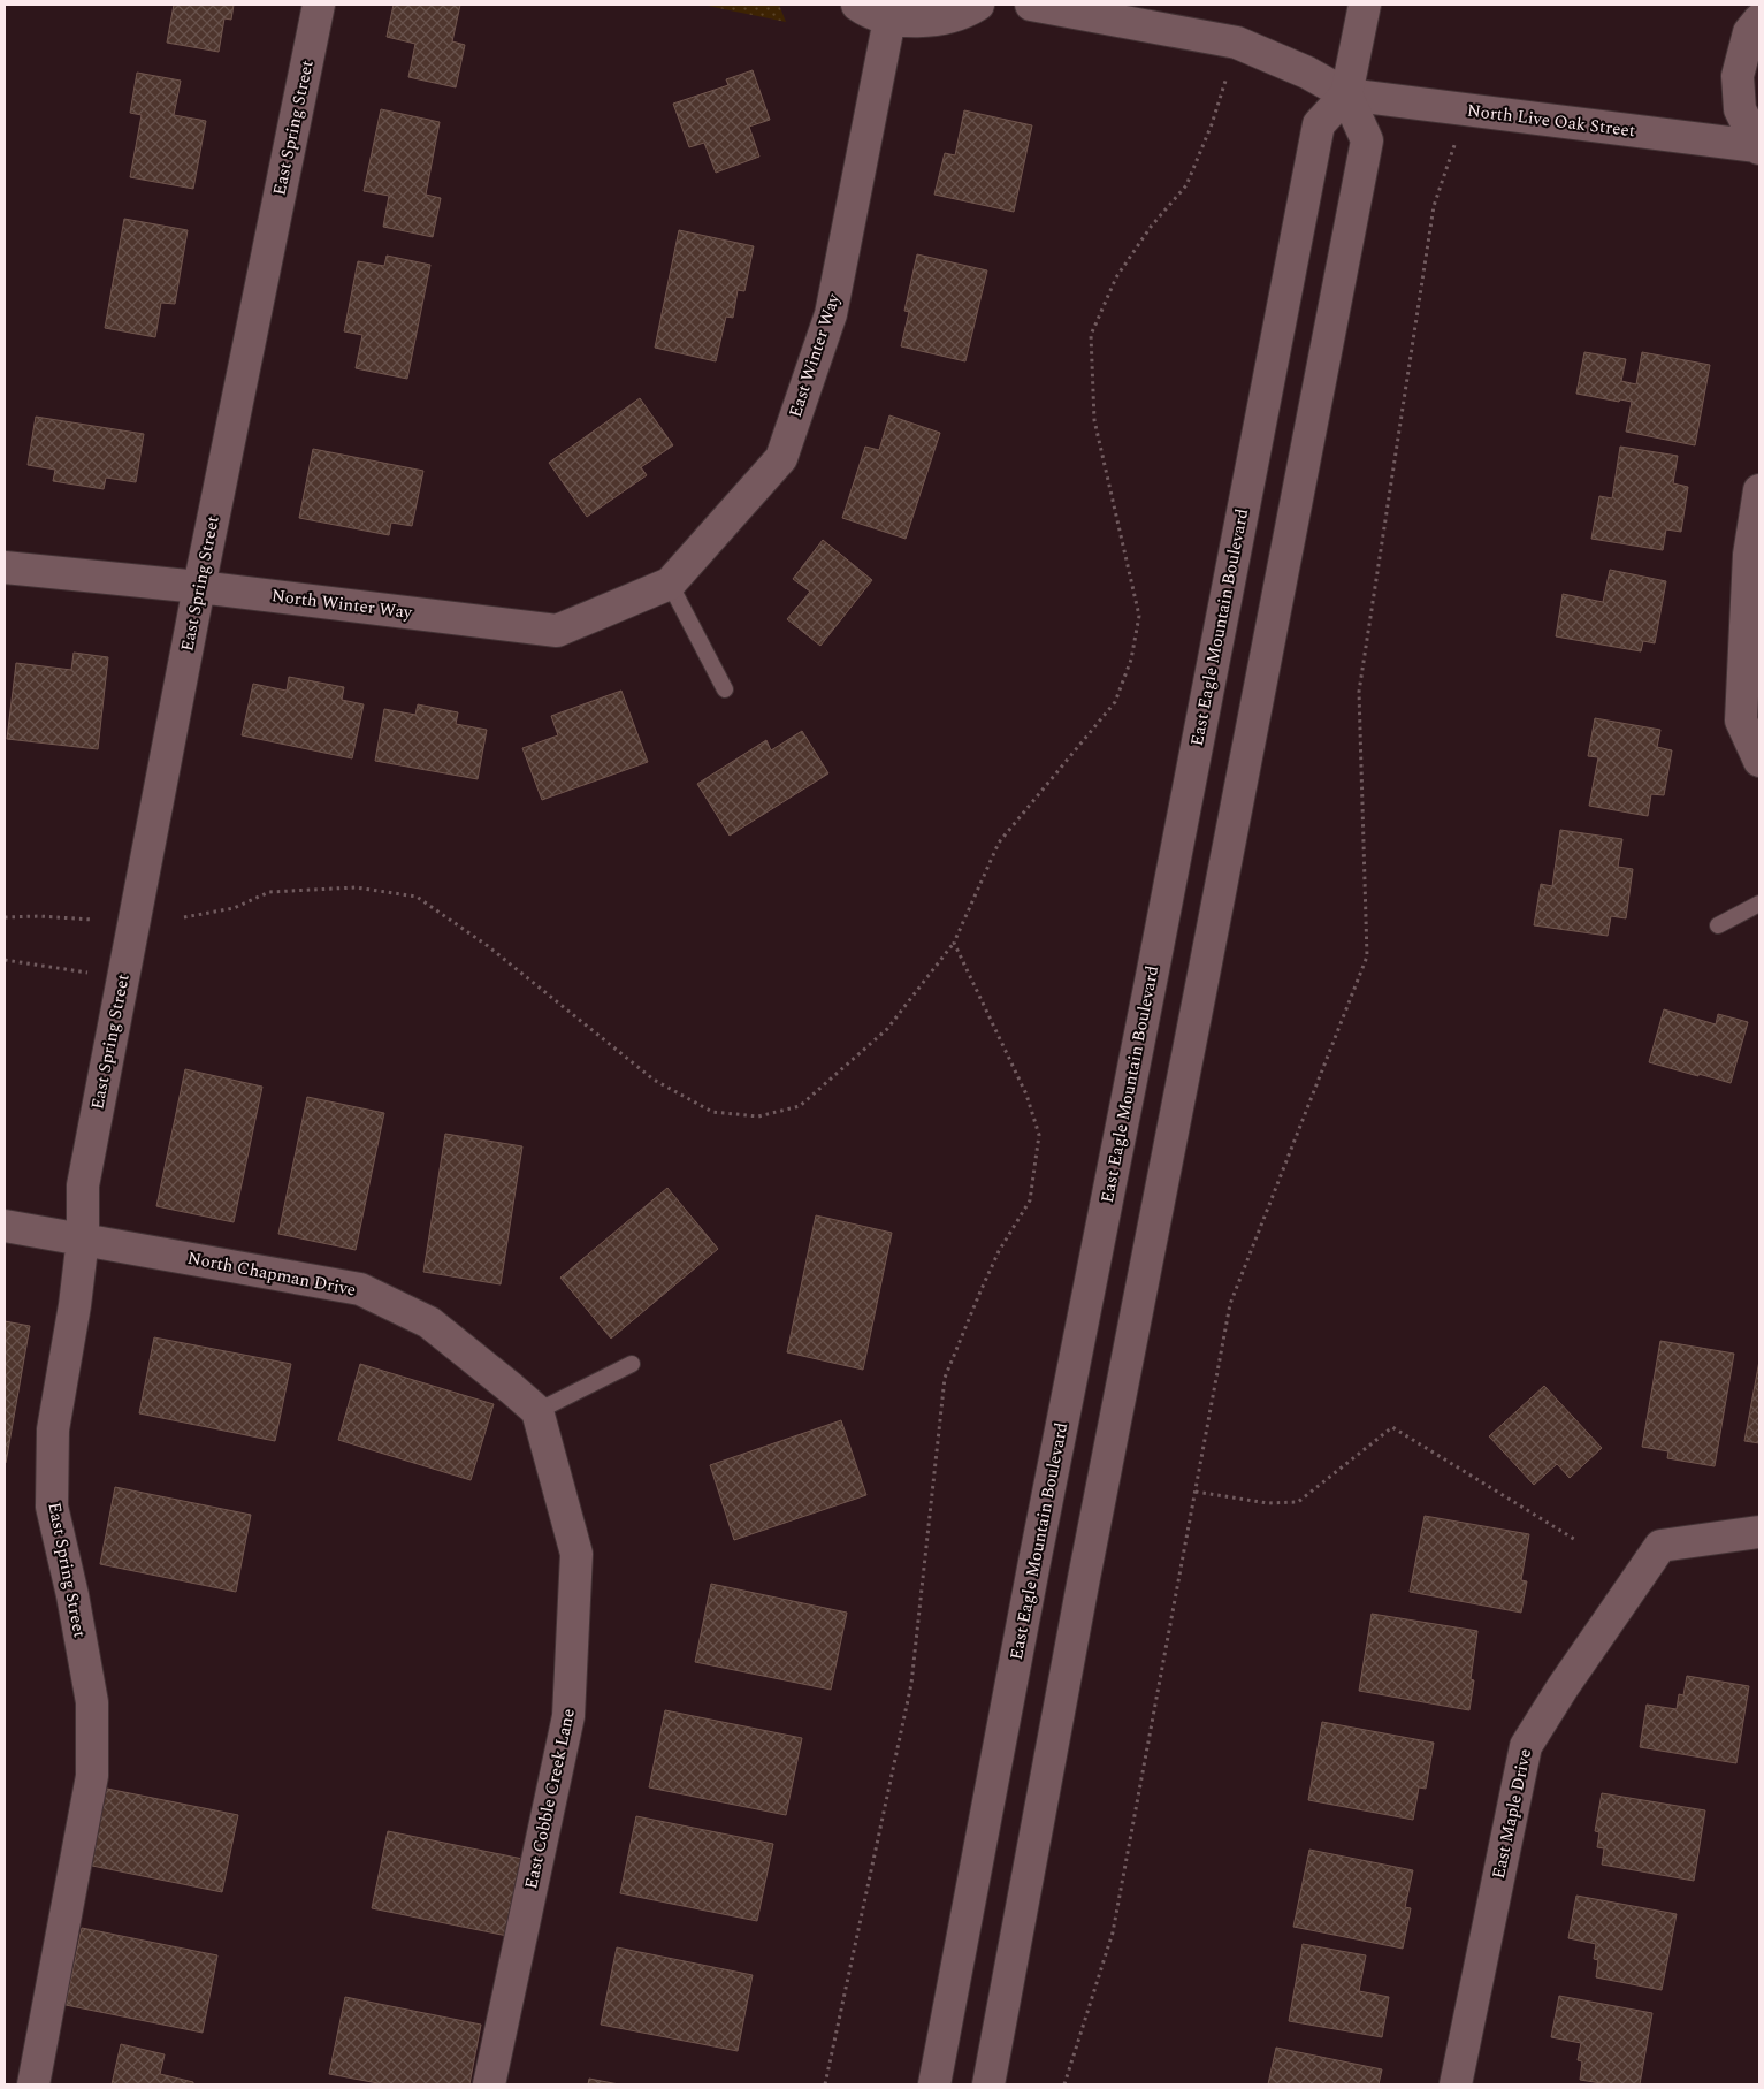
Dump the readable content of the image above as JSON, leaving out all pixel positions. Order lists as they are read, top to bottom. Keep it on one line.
{"streets":{"street":["North Live Oak Street","East Spring Street","East Winter Way","North Winter Way","East Eagle Mountain Boulevard","North Chapman Drive","East Cobble Creek Lane","East Maple Drive"]},"crossings":[["North Live Oak Street","East Eagle Mountain Boulevard"],["East Spring Street","North Winter Way"],["East Spring Street","North Chapman Drive"],["East Winter Way","North Winter Way"],["North Chapman Drive","East Cobble Creek Lane"]]}
